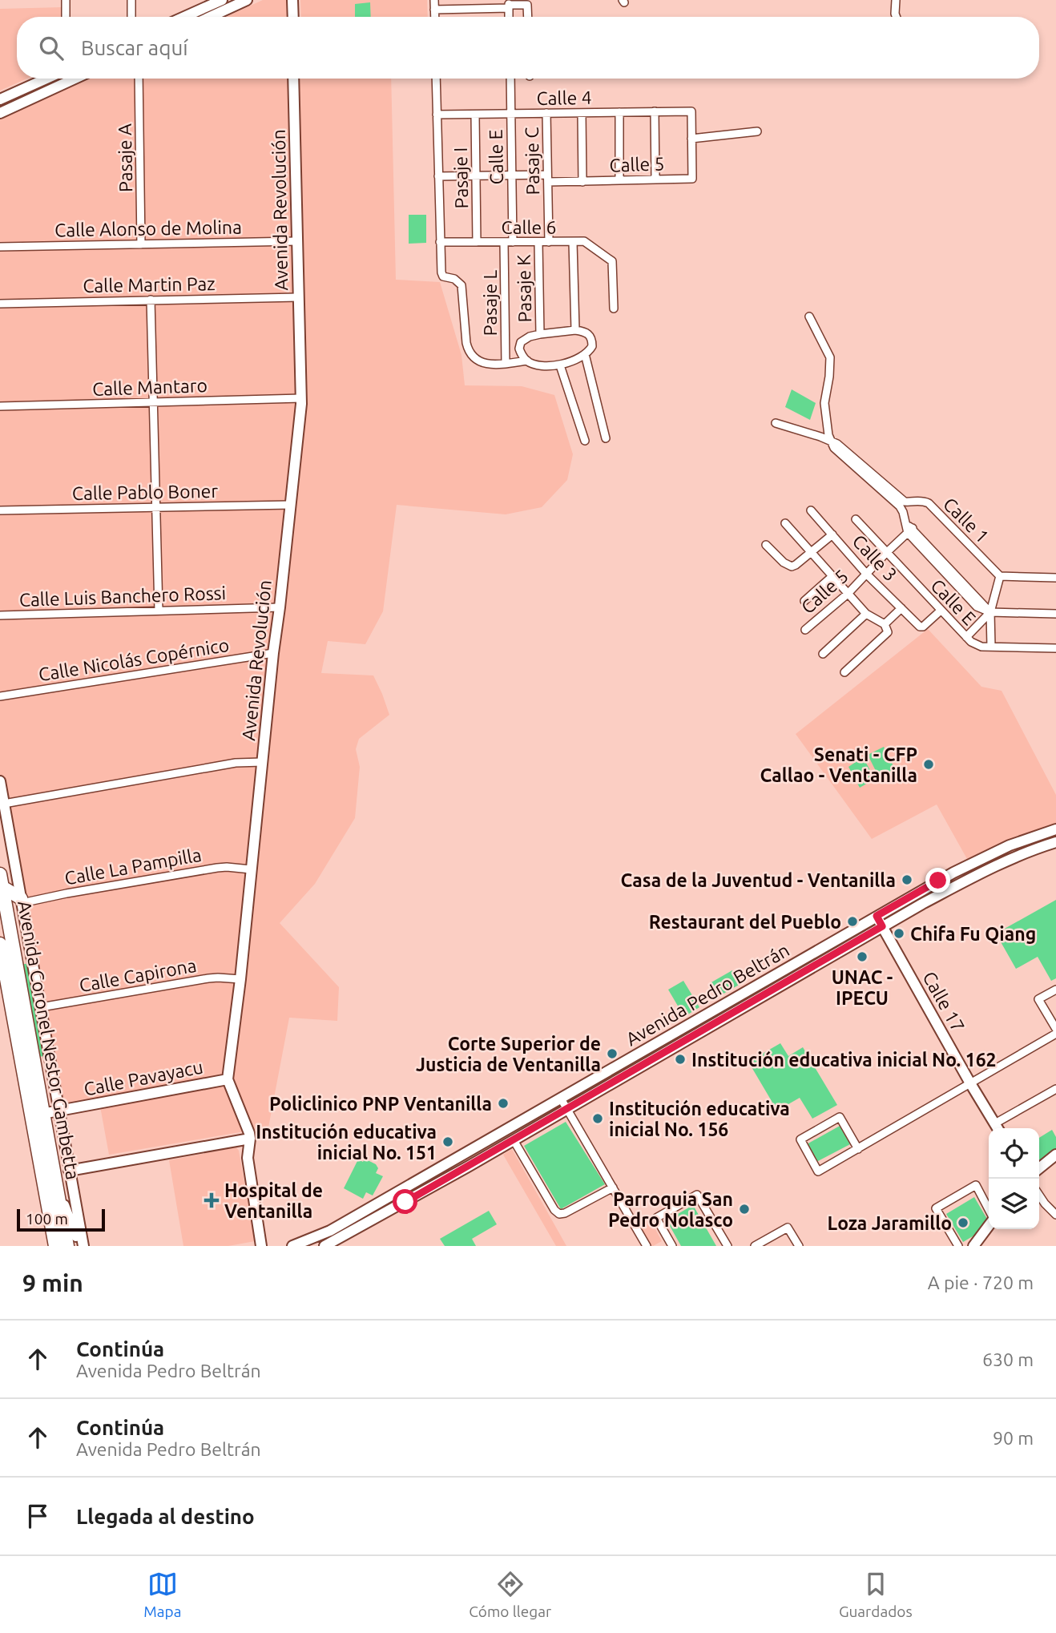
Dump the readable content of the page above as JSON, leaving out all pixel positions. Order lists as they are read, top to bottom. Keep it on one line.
{"streets":{"highway":["Avenida Coronel Nestor Gambetta"],"street":["Calle 4","Calle E","Pasaje A","Pasaje C","Calle 5","Pasaje I","Avenida Revolución","Calle 6","Calle Alonso de Molina","Calle Martin Paz","Pasaje K","Pasaje L","Calle Mantaro","Calle Pablo Boner","Calle 1","Calle 3","Calle Luis Banchero Rossi","Calle Nicolás Copérnico","Calle La Pampilla","Calle Capirona","Avenida Pedro Beltrán","Calle 17","Calle Pavayacu"]},"crossings":[["Calle 4","Calle E"],["Calle 4","Pasaje C"],["Calle 4","Calle 5"],["Calle 4","Pasaje I"],["Calle E","Calle 5"],["Calle E","Calle 6"],["Calle E","Calle 3"],["Pasaje A","Calle Alonso de Molina"],["Pasaje C","Calle 5"],["Pasaje C","Calle 6"],["Calle 5","Pasaje I"],["Calle 5","Calle 3"],["Pasaje I","Calle 6"],["Avenida Revolución","Calle Alonso de Molina"],["Avenida Revolución","Calle Martin Paz"],["Avenida Revolución","Calle Mantaro"],["Avenida Revolución","Calle Pablo Boner"],["Avenida Revolución","Calle Luis Banchero Rossi"],["Avenida Revolución","Calle Nicolás Copérnico"],["Avenida Revolución","Calle La Pampilla"],["Avenida Revolución","Calle Capirona"],["Avenida Revolución","Calle Pavayacu"],["Calle 6","Pasaje K"],["Calle 6","Pasaje L"],["Avenida Pedro Beltrán","Calle 17"],["Avenida Coronel Nestor Gambetta","Calle Pavayacu"]],"places":{"other":["Senati - CFP Callao - Ventanilla","Casa de la Juventud - Ventanilla","Restaurant del Pueblo","Chifa Fu Qiang","UNAC - IPECU","Corte Superior de Justicia de Ventanilla","Institución educativa inicial No. 162","Policlinico PNP Ventanilla","Institución educativa inicial No. 156","Institución educativa inicial No. 151","Parroquia San Pedro Nolasco","Loza Jaramillo"],"health":["Hospital de Ventanilla"]},"scale_bar":"100 m","page":{"search":"Buscar aquí","scale":"100 m","heading":["9 min","A pie · 720 m"],"list":[["Continúa","Avenida Pedro Beltrán","630 m"],["Continúa","Avenida Pedro Beltrán","90 m"],"Llegada al destino"],"nav":["Mapa","Cómo llegar","Guardados"]}}
